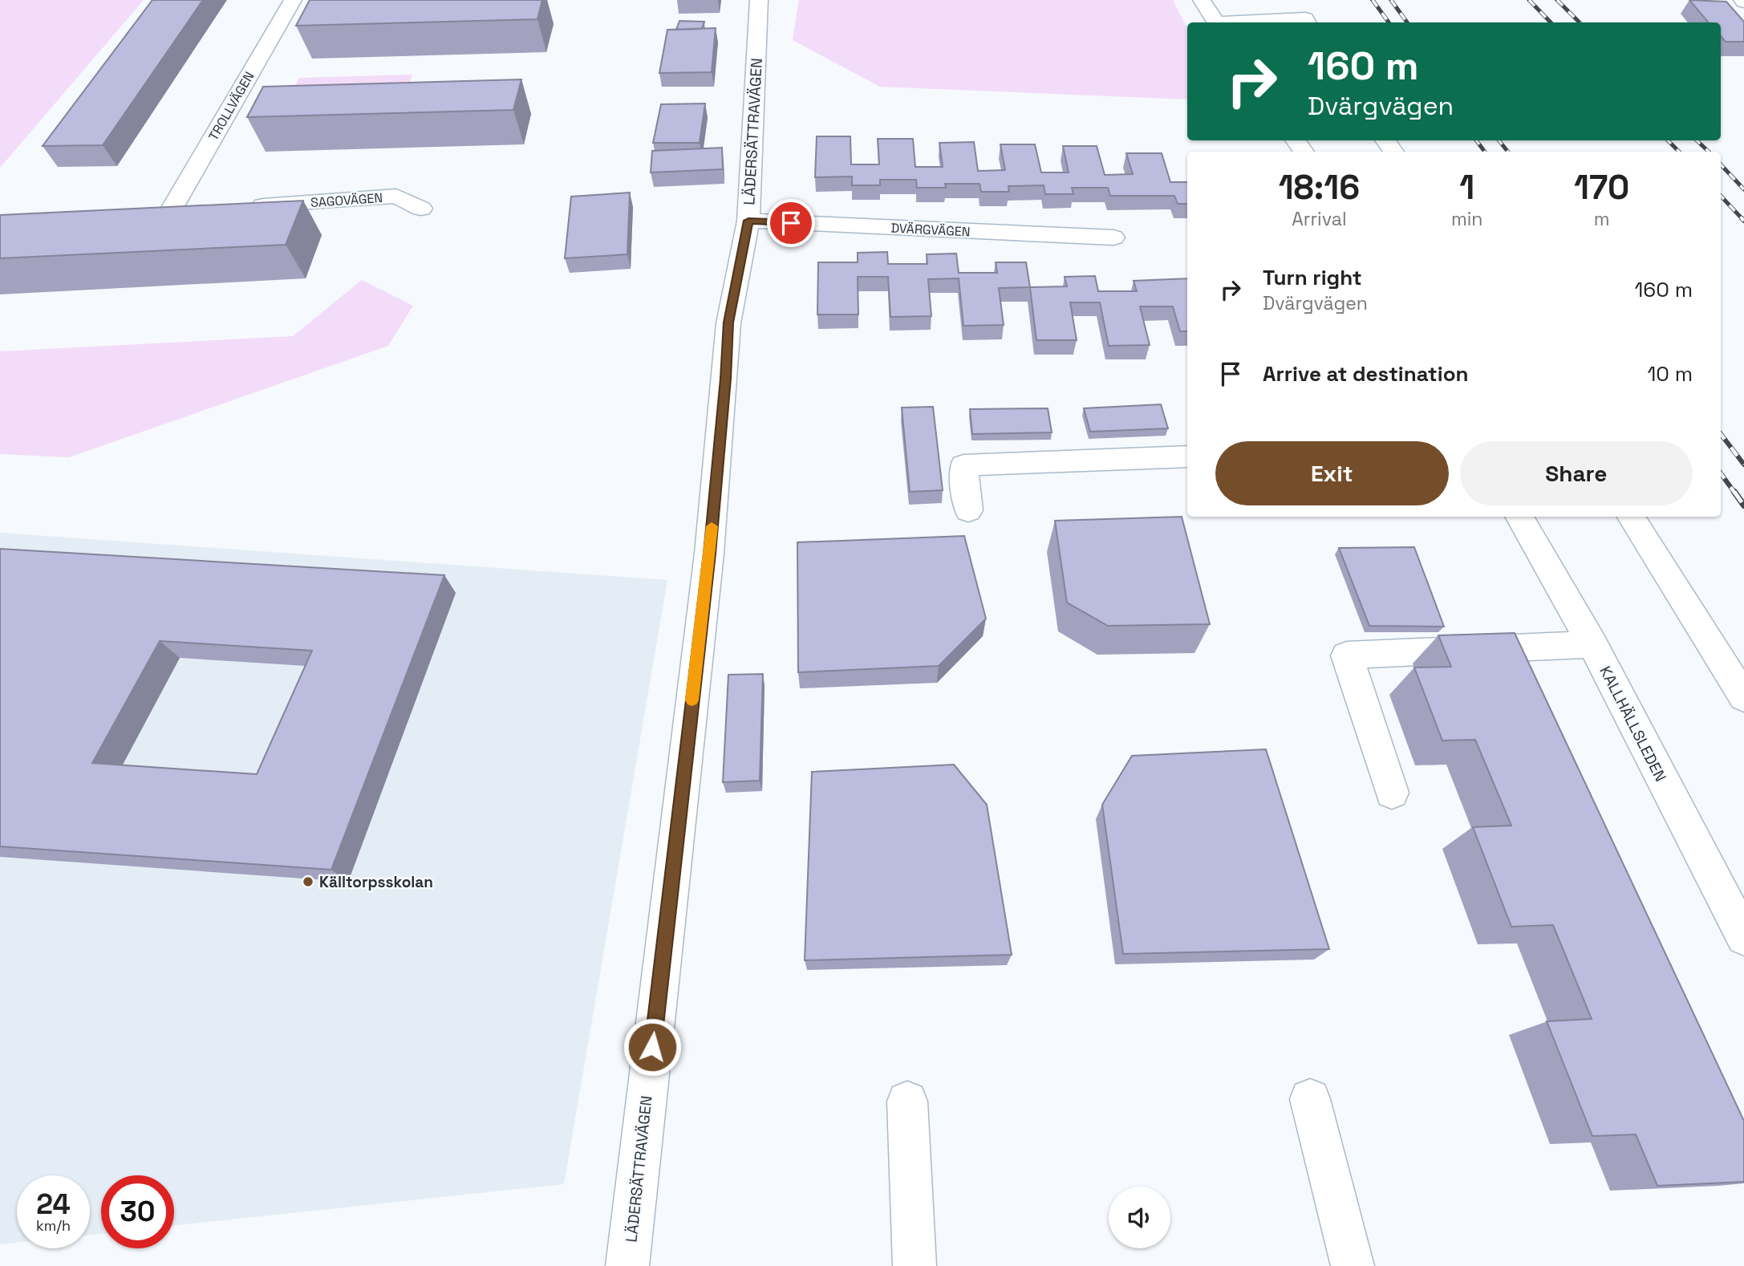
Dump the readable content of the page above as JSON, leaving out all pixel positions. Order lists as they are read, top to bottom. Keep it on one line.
{"streets":{"street":["TROLLVÄGEN","LÄDERSÄTTRAVÄGEN","SAGOVÄGEN","DVÄRGVÄGEN","KALLHÄLLSLEDEN"]},"crossings":[["LÄDERSÄTTRAVÄGEN","DVÄRGVÄGEN"]],"places":["Källtorpsskolan"],"page":{"turn":["160 m","Dvärgvägen"],"eta":["18:16","Arrival","1","min","170","m"],"list":[{"name":"Turn right","note":"Dvärgvägen","value":"160 m"},{"name":"Arrive at destination","value":"10 m"}],"buttons":["Exit","Share"],"speed":"24 km/h","limit":"30"}}
